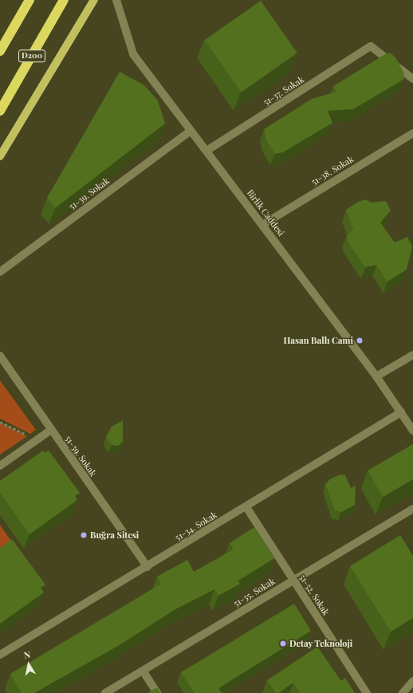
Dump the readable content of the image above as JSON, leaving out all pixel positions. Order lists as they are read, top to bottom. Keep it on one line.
{"streets":{"highway":["D200"],"street":["51-37. Sokak","51-38. Sokak","51-39. Sokak","Birlik Caddesi","51-34. Sokak","51-35. Sokak","51-52. Sokak"]},"crossings":[["51-37. Sokak","Birlik Caddesi"],["51-38. Sokak","Birlik Caddesi"],["51-39. Sokak","Birlik Caddesi"],["51-39. Sokak","51-34. Sokak"],["Birlik Caddesi","51-34. Sokak"],["51-34. Sokak","51-52. Sokak"],["51-35. Sokak","51-52. Sokak"]],"places":["Hasan Ballı Cami","Buğra Sitesi","Detay Teknoloji"],"north":"top"}
